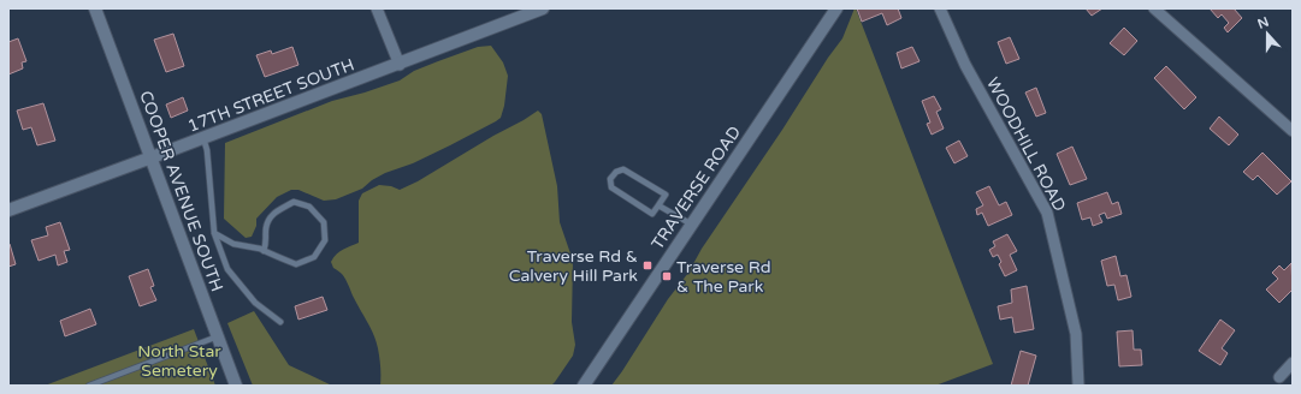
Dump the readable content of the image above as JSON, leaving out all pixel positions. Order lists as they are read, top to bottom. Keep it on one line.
{"streets":{"street":["17TH STREET SOUTH","WOODHILL ROAD","TRAVERSE ROAD","COOPER AVENUE SOUTH"]},"crossings":[["17TH STREET SOUTH","COOPER AVENUE SOUTH"]],"parks":["North Star Semetery"],"places":{"transit":["Traverse Rd & Calvery Hill Park","Traverse Rd & The Park"]},"north":"top"}
